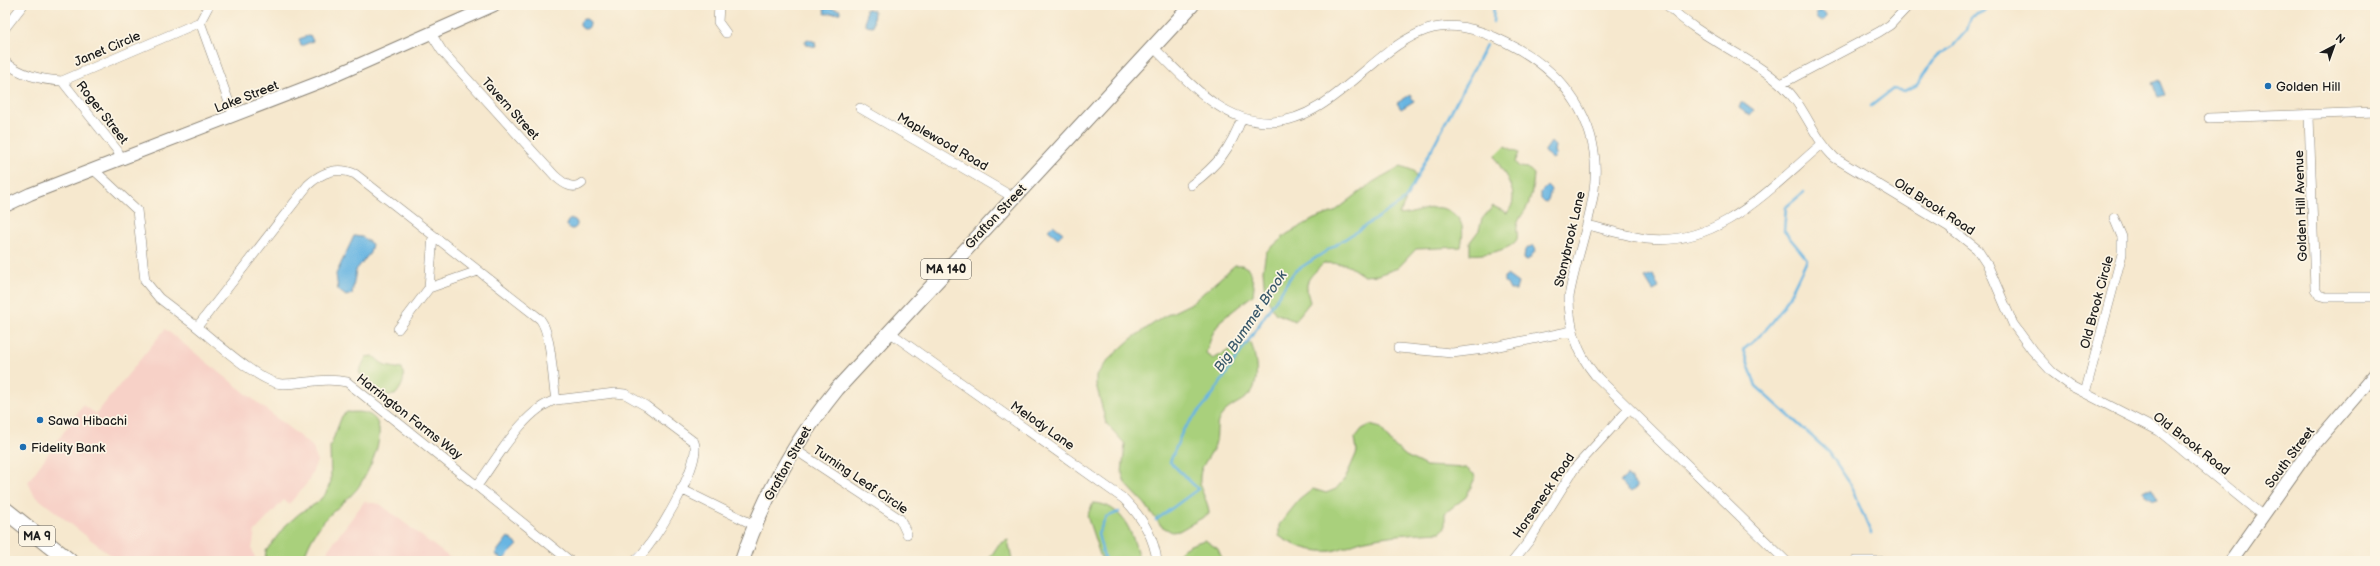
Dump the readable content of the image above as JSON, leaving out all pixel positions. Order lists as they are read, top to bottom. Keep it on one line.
{"streets":{"highway":["MA 9"],"main road":["Grafton Street","MA 140"],"street":["Janet Circle","Lake Street","Tavern Street","Roger Street","Maplewood Road","Old Brook Road","Golden Hill Avenue","Stonybrook Lane","Old Brook Circle","Harrington Farms Way","Melody Lane","South Street","Turning Leaf Circle","Horseneck Road"]},"crossings":[["Janet Circle","Roger Street"],["Lake Street","Tavern Street"],["Lake Street","Roger Street"],["Lake Street","Harrington Farms Way"],["Maplewood Road","Grafton Street"],["Old Brook Road","Old Brook Circle"],["Old Brook Road","South Street"],["Grafton Street","Stonybrook Lane"],["Grafton Street","Melody Lane"],["Grafton Street","Turning Leaf Circle"],["Stonybrook Lane","Horseneck Road"]],"water":["Big Bummet Brook"],"places":["Golden Hill","Sawa Hibachi","Fidelity Bank"],"north":"top right"}
